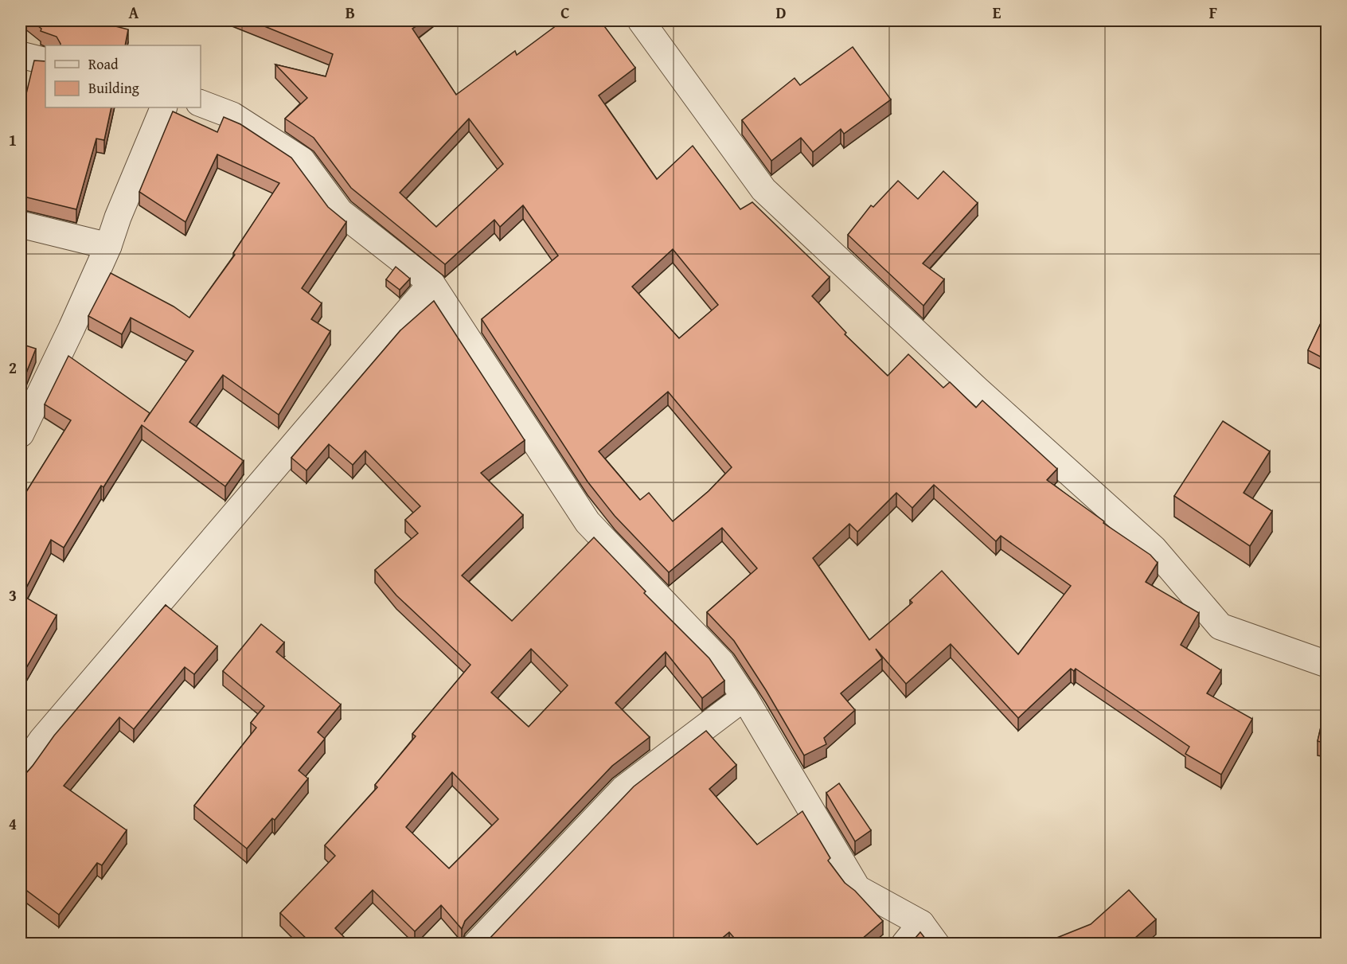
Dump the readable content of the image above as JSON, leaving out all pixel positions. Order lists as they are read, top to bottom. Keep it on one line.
{"legend":["Road","Building"],"grid":{"columns":["A","B","C","D","E","F"],"rows":["1","2","3","4"]}}
